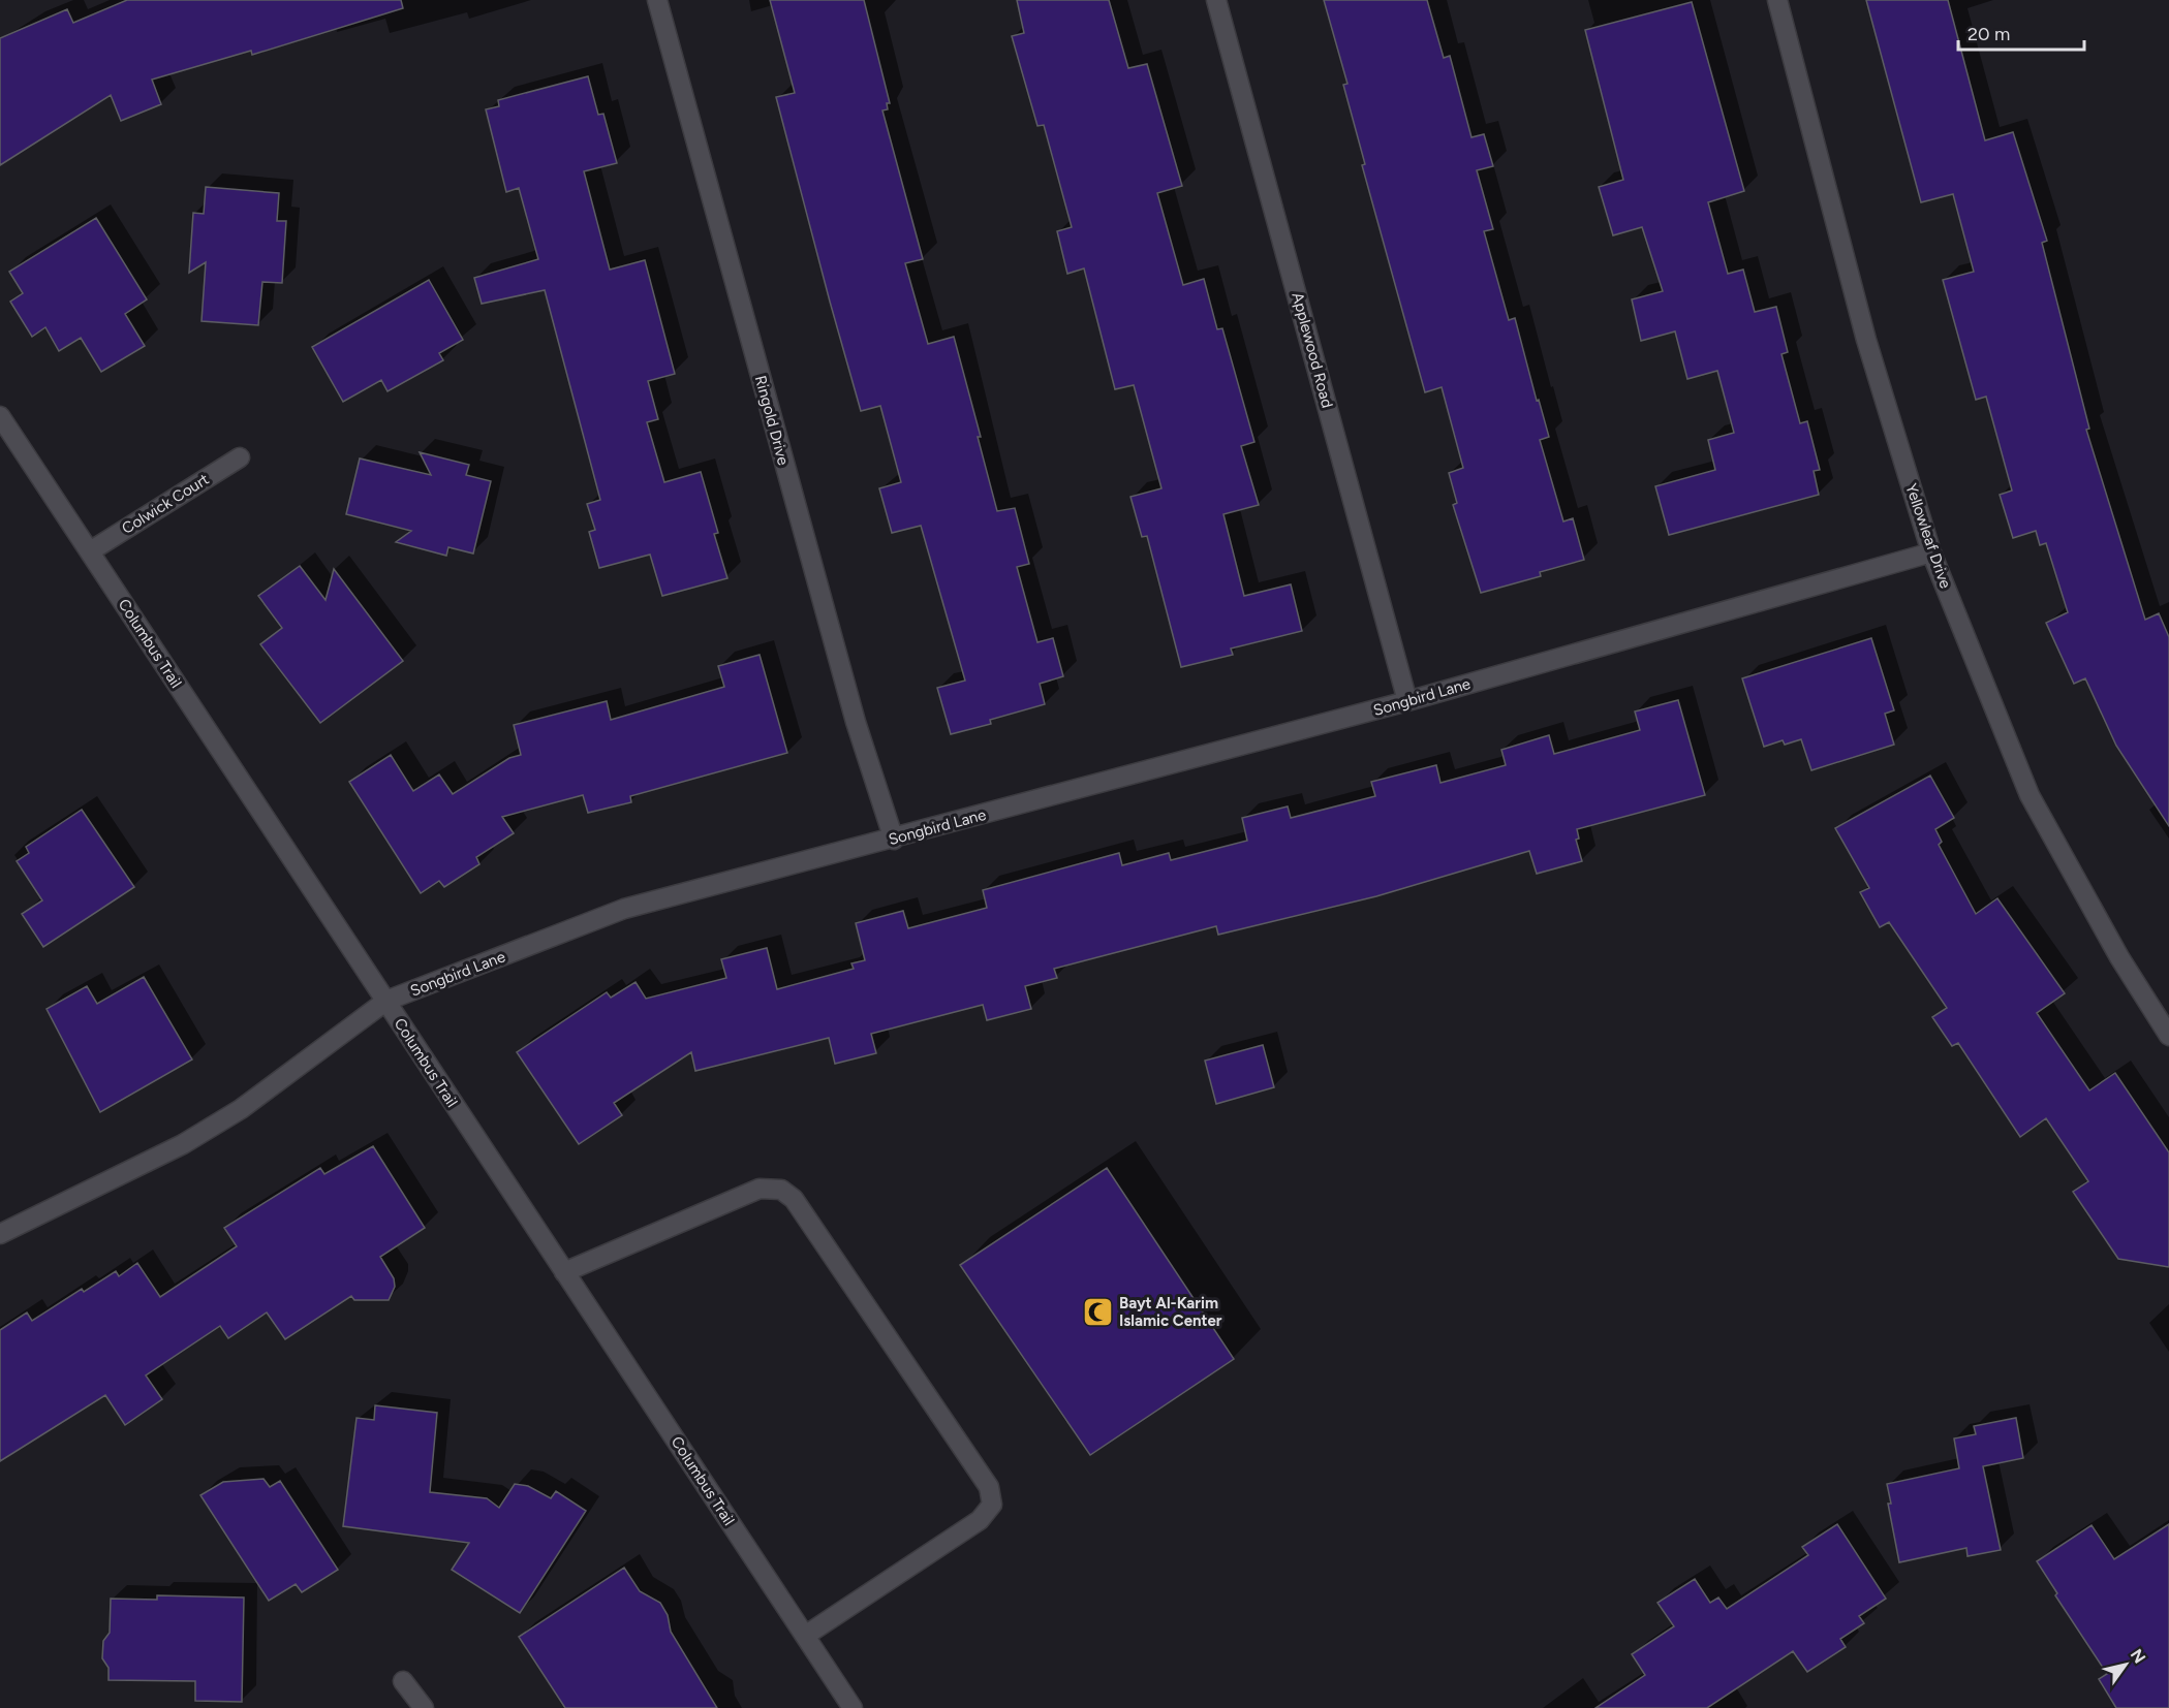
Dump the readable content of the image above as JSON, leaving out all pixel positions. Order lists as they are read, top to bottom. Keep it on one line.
{"streets":{"street":["Applewood Road","Ringold Drive","Colwick Court","Yellowleaf Drive","Columbus Trail","Songbird Lane"]},"crossings":[["Applewood Road","Songbird Lane"],["Ringold Drive","Songbird Lane"],["Colwick Court","Columbus Trail"],["Yellowleaf Drive","Songbird Lane"],["Columbus Trail","Songbird Lane"]],"places":{"mosque":["Bayt Al-Karim Islamic Center"]},"scale_bar":"20 m","north":"top right"}
